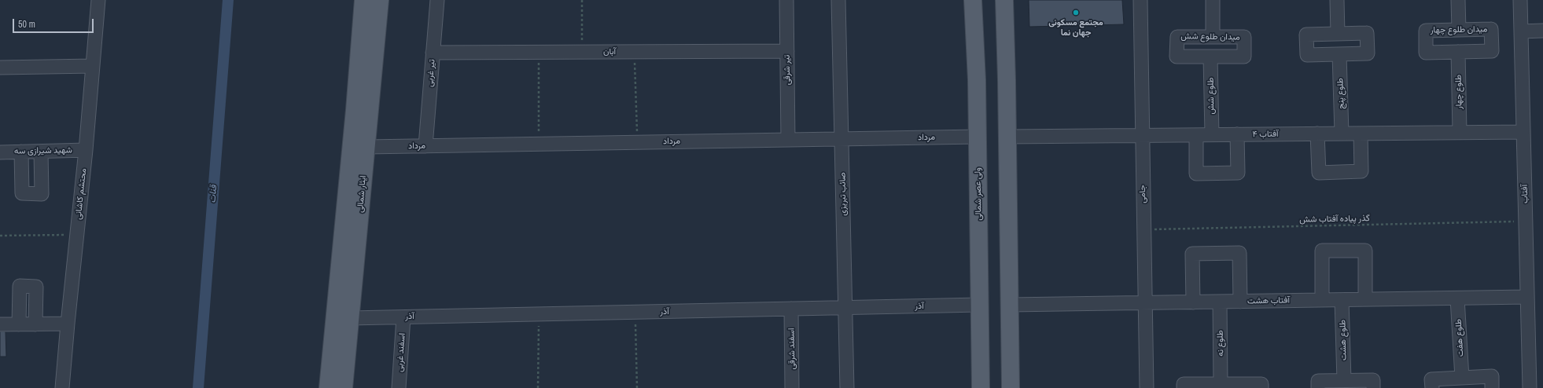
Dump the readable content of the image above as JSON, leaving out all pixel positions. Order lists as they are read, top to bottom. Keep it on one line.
{"streets":{"main road":["ایثار شمالی","ولی عصر شمالی"],"street":["میدان طلوع چهار","میدان طلوع شش","آبان","تیر شرقی","تیر غربی","طلوع چهار","طلوع پنج","طلوع شش","آفتاب ۴","مرداد","شهید شیرازی سه","محتشم کاشانی","صائب تبریزی","جامی","آفتاب","آفتاب هشت","آذر","طلوع هفت","طلوع هشت","طلوع نه","اسفند شرقی","اسفند غربی"],"path":["گذر پیاده آفتاب شش"]},"crossings":[["میدان طلوع چهار","طلوع چهار"],["میدان طلوع شش","طلوع شش"],["آبان","تیر شرقی"],["آبان","تیر غربی"],["تیر شرقی","مرداد"],["تیر غربی","مرداد"],["طلوع چهار","آفتاب ۴"],["طلوع پنج","آفتاب ۴"],["طلوع شش","آفتاب ۴"],["آفتاب ۴","جامی"],["آفتاب ۴","آفتاب"],["مرداد","ایثار شمالی"],["مرداد","صائب تبریزی"],["مرداد","ولی عصر شمالی"],["شهید شیرازی سه","محتشم کاشانی"],["ایثار شمالی","آذر"],["صائب تبریزی","آذر"],["ولی عصر شمالی","آذر"],["جامی","گذر پیاده آفتاب شش"],["جامی","آفتاب هشت"],["آفتاب","گذر پیاده آفتاب شش"],["آفتاب","آفتاب هشت"],["آفتاب هشت","طلوع هفت"],["آفتاب هشت","طلوع هشت"],["آفتاب هشت","طلوع نه"],["آذر","اسفند شرقی"],["آذر","اسفند غربی"]],"water":["قنات"],"places":["مجتمع مسکونی جهان نما"],"scale_bar":"50 m"}
